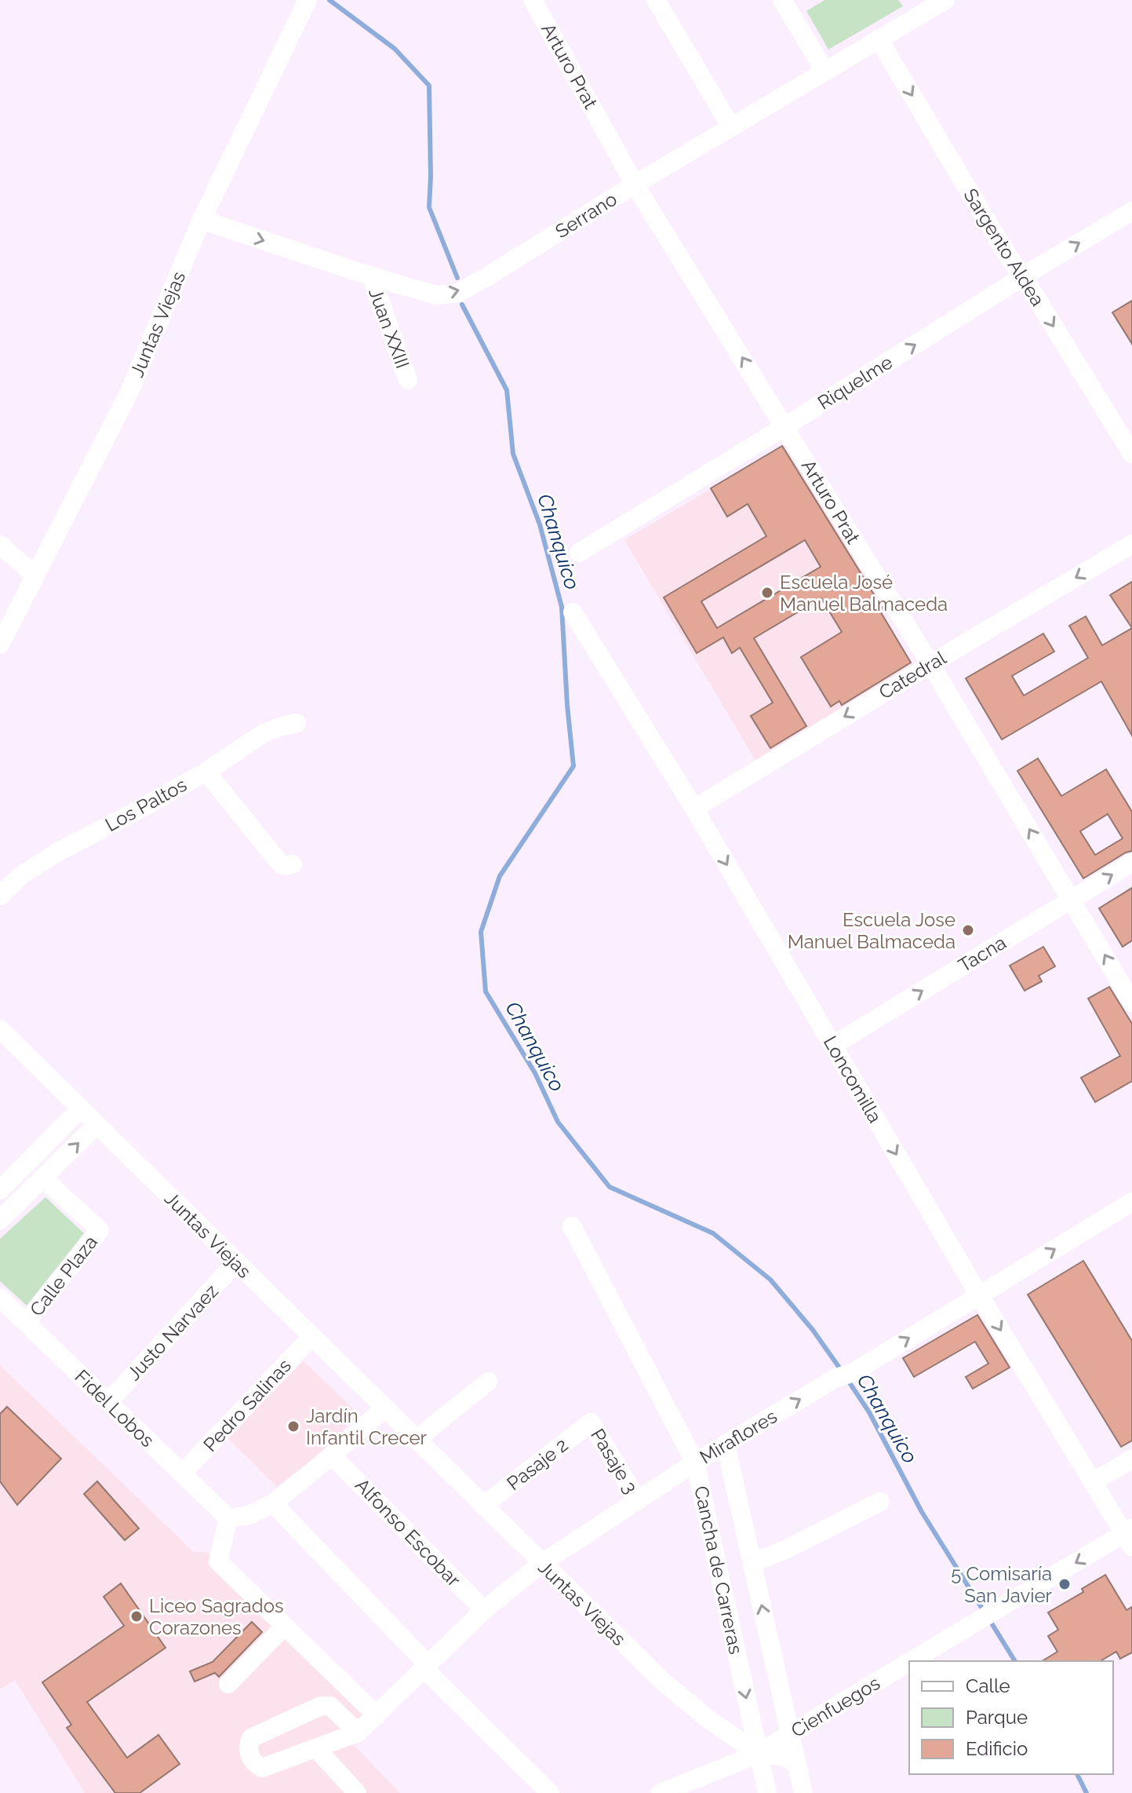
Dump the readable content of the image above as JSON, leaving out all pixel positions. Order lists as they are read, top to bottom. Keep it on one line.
{"streets":{"street":["Arturo Prat","Serrano","Sargento Aldea","Juntas Viejas","Juan XXIII","Riquelme","Catedral","Los Paltos","Tacna","Loncomilla","Calle Plaza","Justo Narvaez","Pedro Salinas","Fidel Lobos","Miraflores","Pasaje 3","Pasaje 2","Alfonso Escobar","Cancha de Carreras","Cienfuegos"]},"crossings":[["Arturo Prat","Serrano"],["Arturo Prat","Riquelme"],["Arturo Prat","Catedral"],["Arturo Prat","Tacna"],["Serrano","Sargento Aldea"],["Serrano","Juntas Viejas"],["Serrano","Juan XXIII"],["Sargento Aldea","Riquelme"],["Juntas Viejas","Justo Narvaez"],["Juntas Viejas","Pedro Salinas"],["Juntas Viejas","Miraflores"],["Juntas Viejas","Pasaje 2"],["Juntas Viejas","Cancha de Carreras"],["Juntas Viejas","Cienfuegos"],["Catedral","Loncomilla"],["Tacna","Loncomilla"],["Loncomilla","Miraflores"],["Loncomilla","Cienfuegos"],["Calle Plaza","Fidel Lobos"],["Justo Narvaez","Fidel Lobos"],["Pedro Salinas","Fidel Lobos"],["Miraflores","Pasaje 3"],["Miraflores","Alfonso Escobar"],["Miraflores","Cancha de Carreras"],["Pasaje 3","Pasaje 2"],["Cancha de Carreras","Cienfuegos"]],"one_way":["Arturo Prat","Serrano","Sargento Aldea","Riquelme","Catedral","Tacna","Loncomilla","Miraflores"],"water":["Chanquico"],"places":["Escuela José Manuel Balmaceda","Escuela Jose Manuel Balmaceda","Jardín Infantil Crecer","5 Comisaría San Javier","Liceo Sagrados Corazones"],"legend":["Calle","Parque","Edificio"]}
